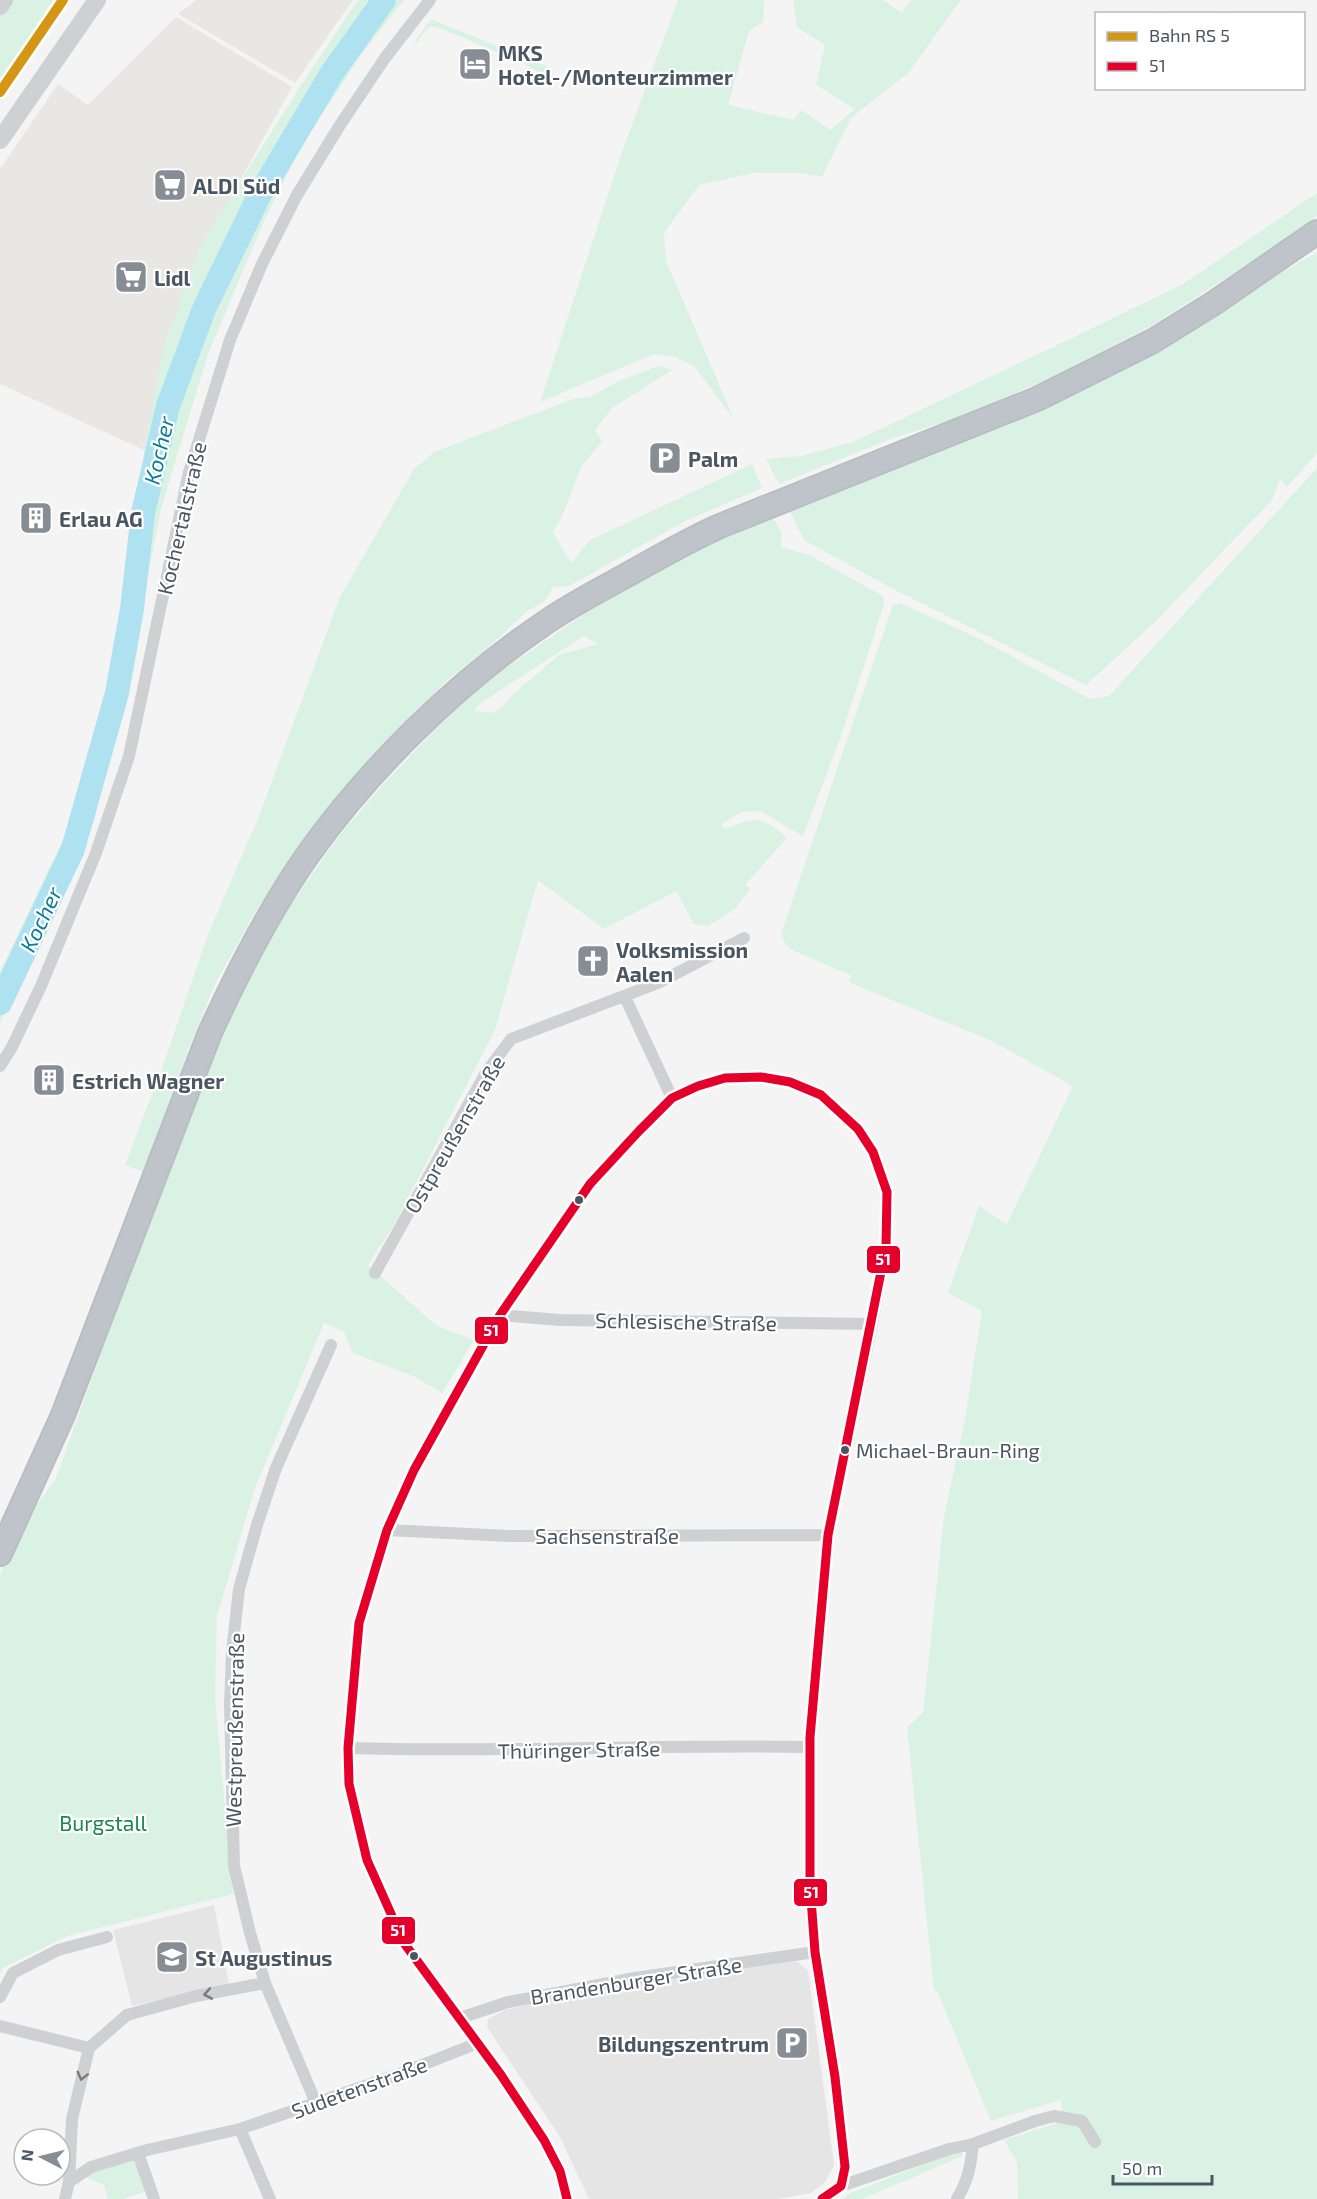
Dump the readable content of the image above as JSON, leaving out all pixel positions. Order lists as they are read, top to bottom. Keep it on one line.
{"streets":{"street":["Kochertalstraße","Ostpreußenstraße","Schlesische Straße","Sachsenstraße","Westpreußenstraße","Thüringer Straße","Brandenburger Straße","Sudetenstraße"]},"crossings":[["Westpreußenstraße","Sudetenstraße"]],"water":["Kocher"],"parks":["Burgstall"],"places":{"hotel":["MKS Hotel-/Monteurzimmer"],"supermarket":["ALDI Süd","Lidl"],"parking":["Palm","Bildungszentrum"],"building":["Erlau AG","Estrich Wagner"],"church":["Volksmission Aalen"],"other":["Michael-Braun-Ring"],"school or university":["St Augustinus"]},"lines":["transit line 51"],"legend":["Bahn RS 5","51"],"scale_bar":"50 m","north":"left"}
